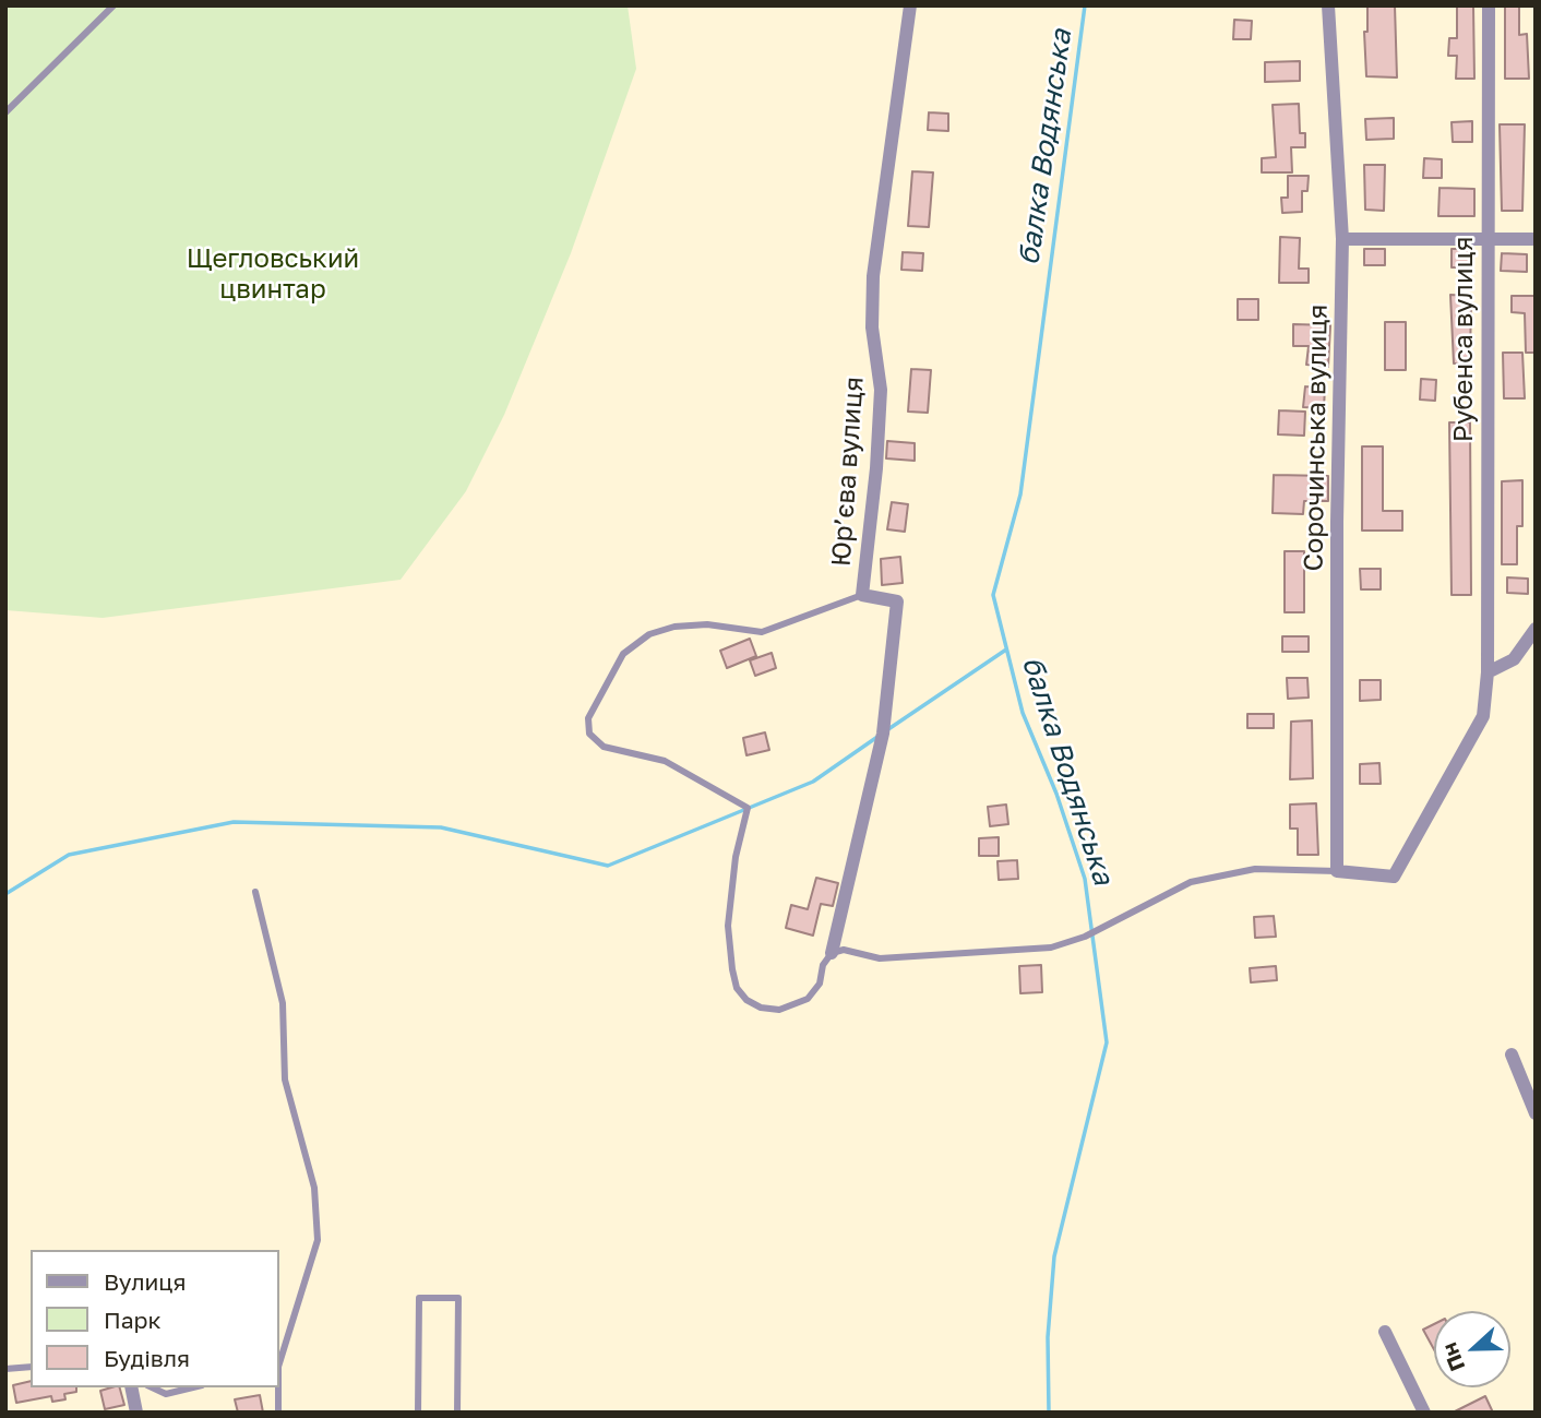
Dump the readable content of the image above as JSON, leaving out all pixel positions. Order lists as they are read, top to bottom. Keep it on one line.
{"streets":{"street":["Рубенса вулиця","Сорочинська вулиця","Юр’єва вулиця"]},"crossings":[["Рубенса вулиця","Сорочинська вулиця"]],"water":["балка Водянська"],"parks":["Щегловський цвинтар"],"legend":["Вулиця","Парк","Будівля"],"north":"left"}
